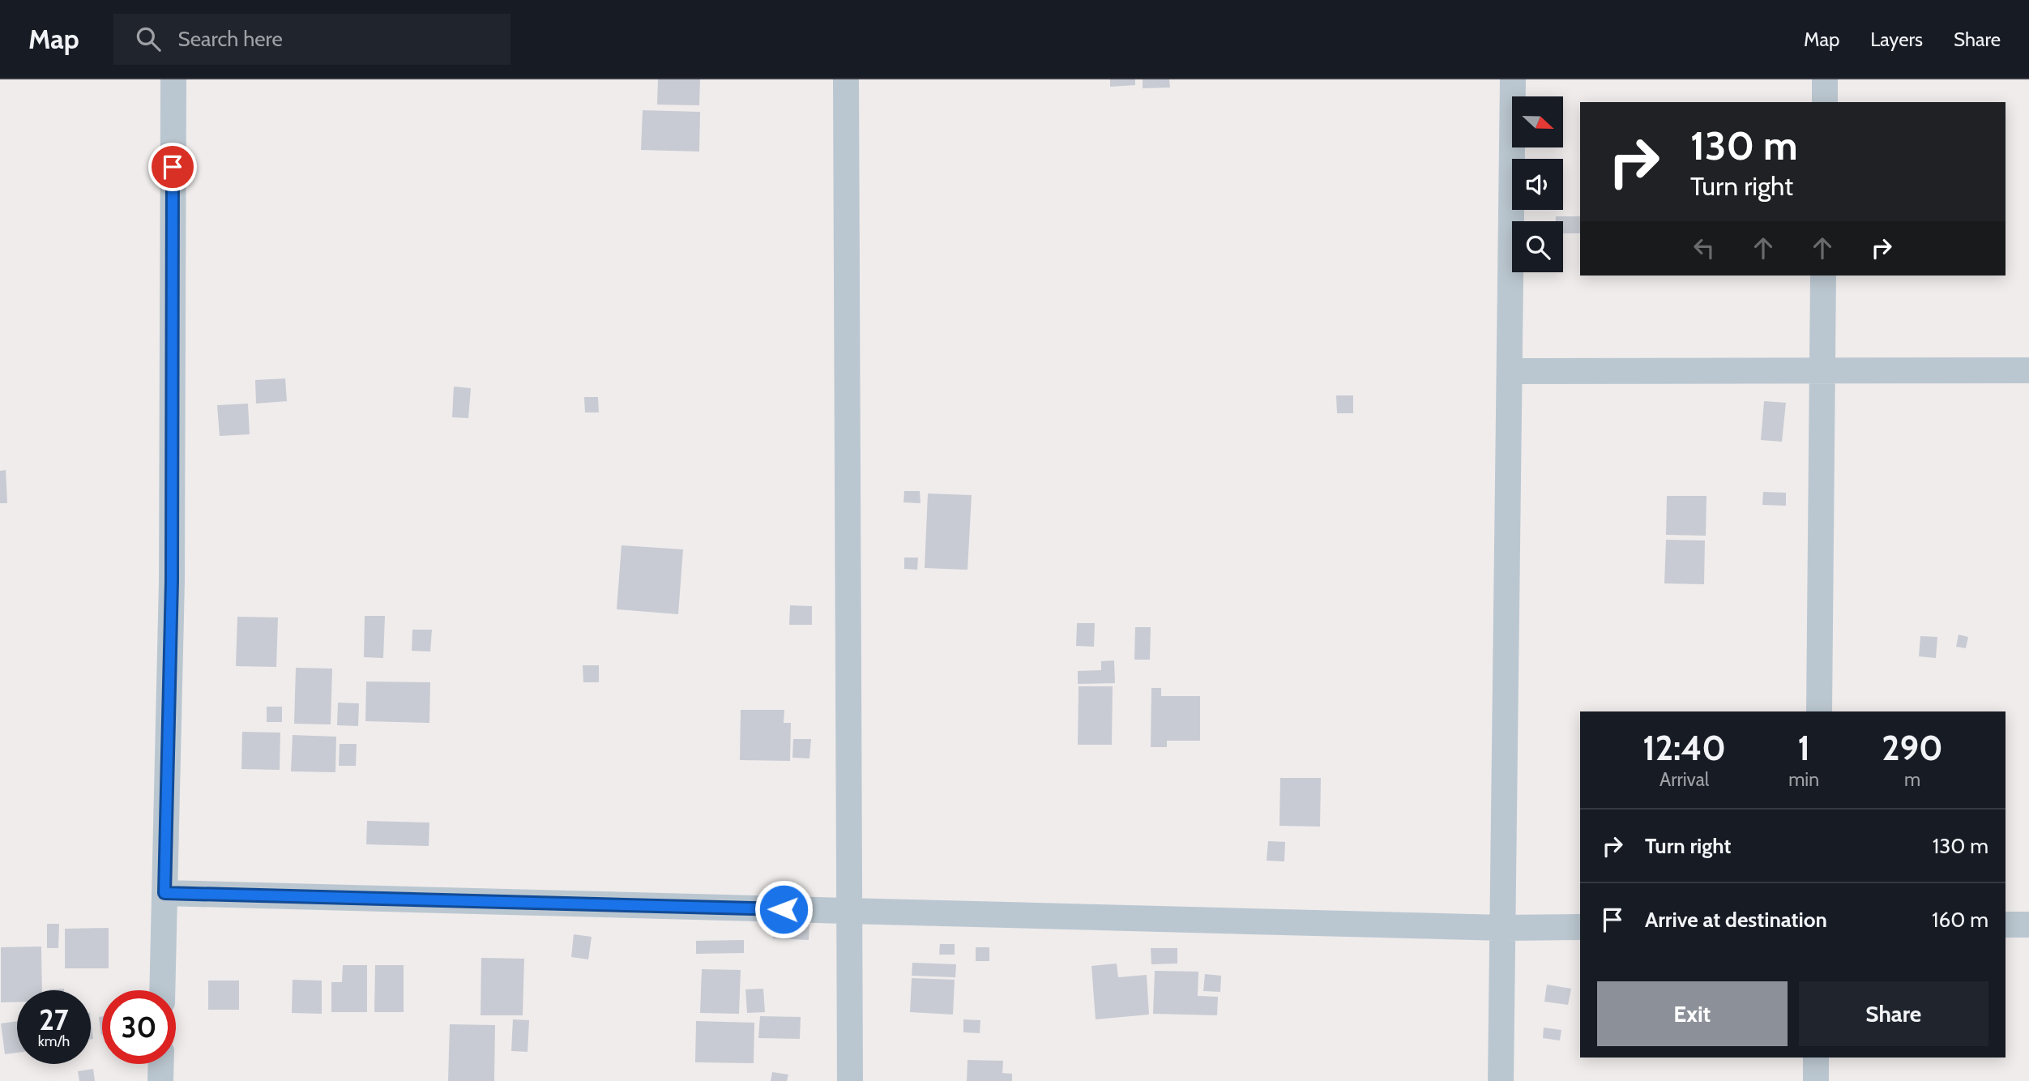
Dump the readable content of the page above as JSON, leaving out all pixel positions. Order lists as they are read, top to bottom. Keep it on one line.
{"north":"right","page":{"header":"Map","search":"Search here","nav":["Map","Layers","Share"],"turn":["130 m","Turn right"],"eta":["12:40","Arrival","1","min","290","m"],"list":[{"name":"Turn right","value":"130 m"},{"name":"Arrive at destination","value":"160 m"}],"buttons":["Exit","Share"],"speed":"27 km/h","limit":"30"}}
